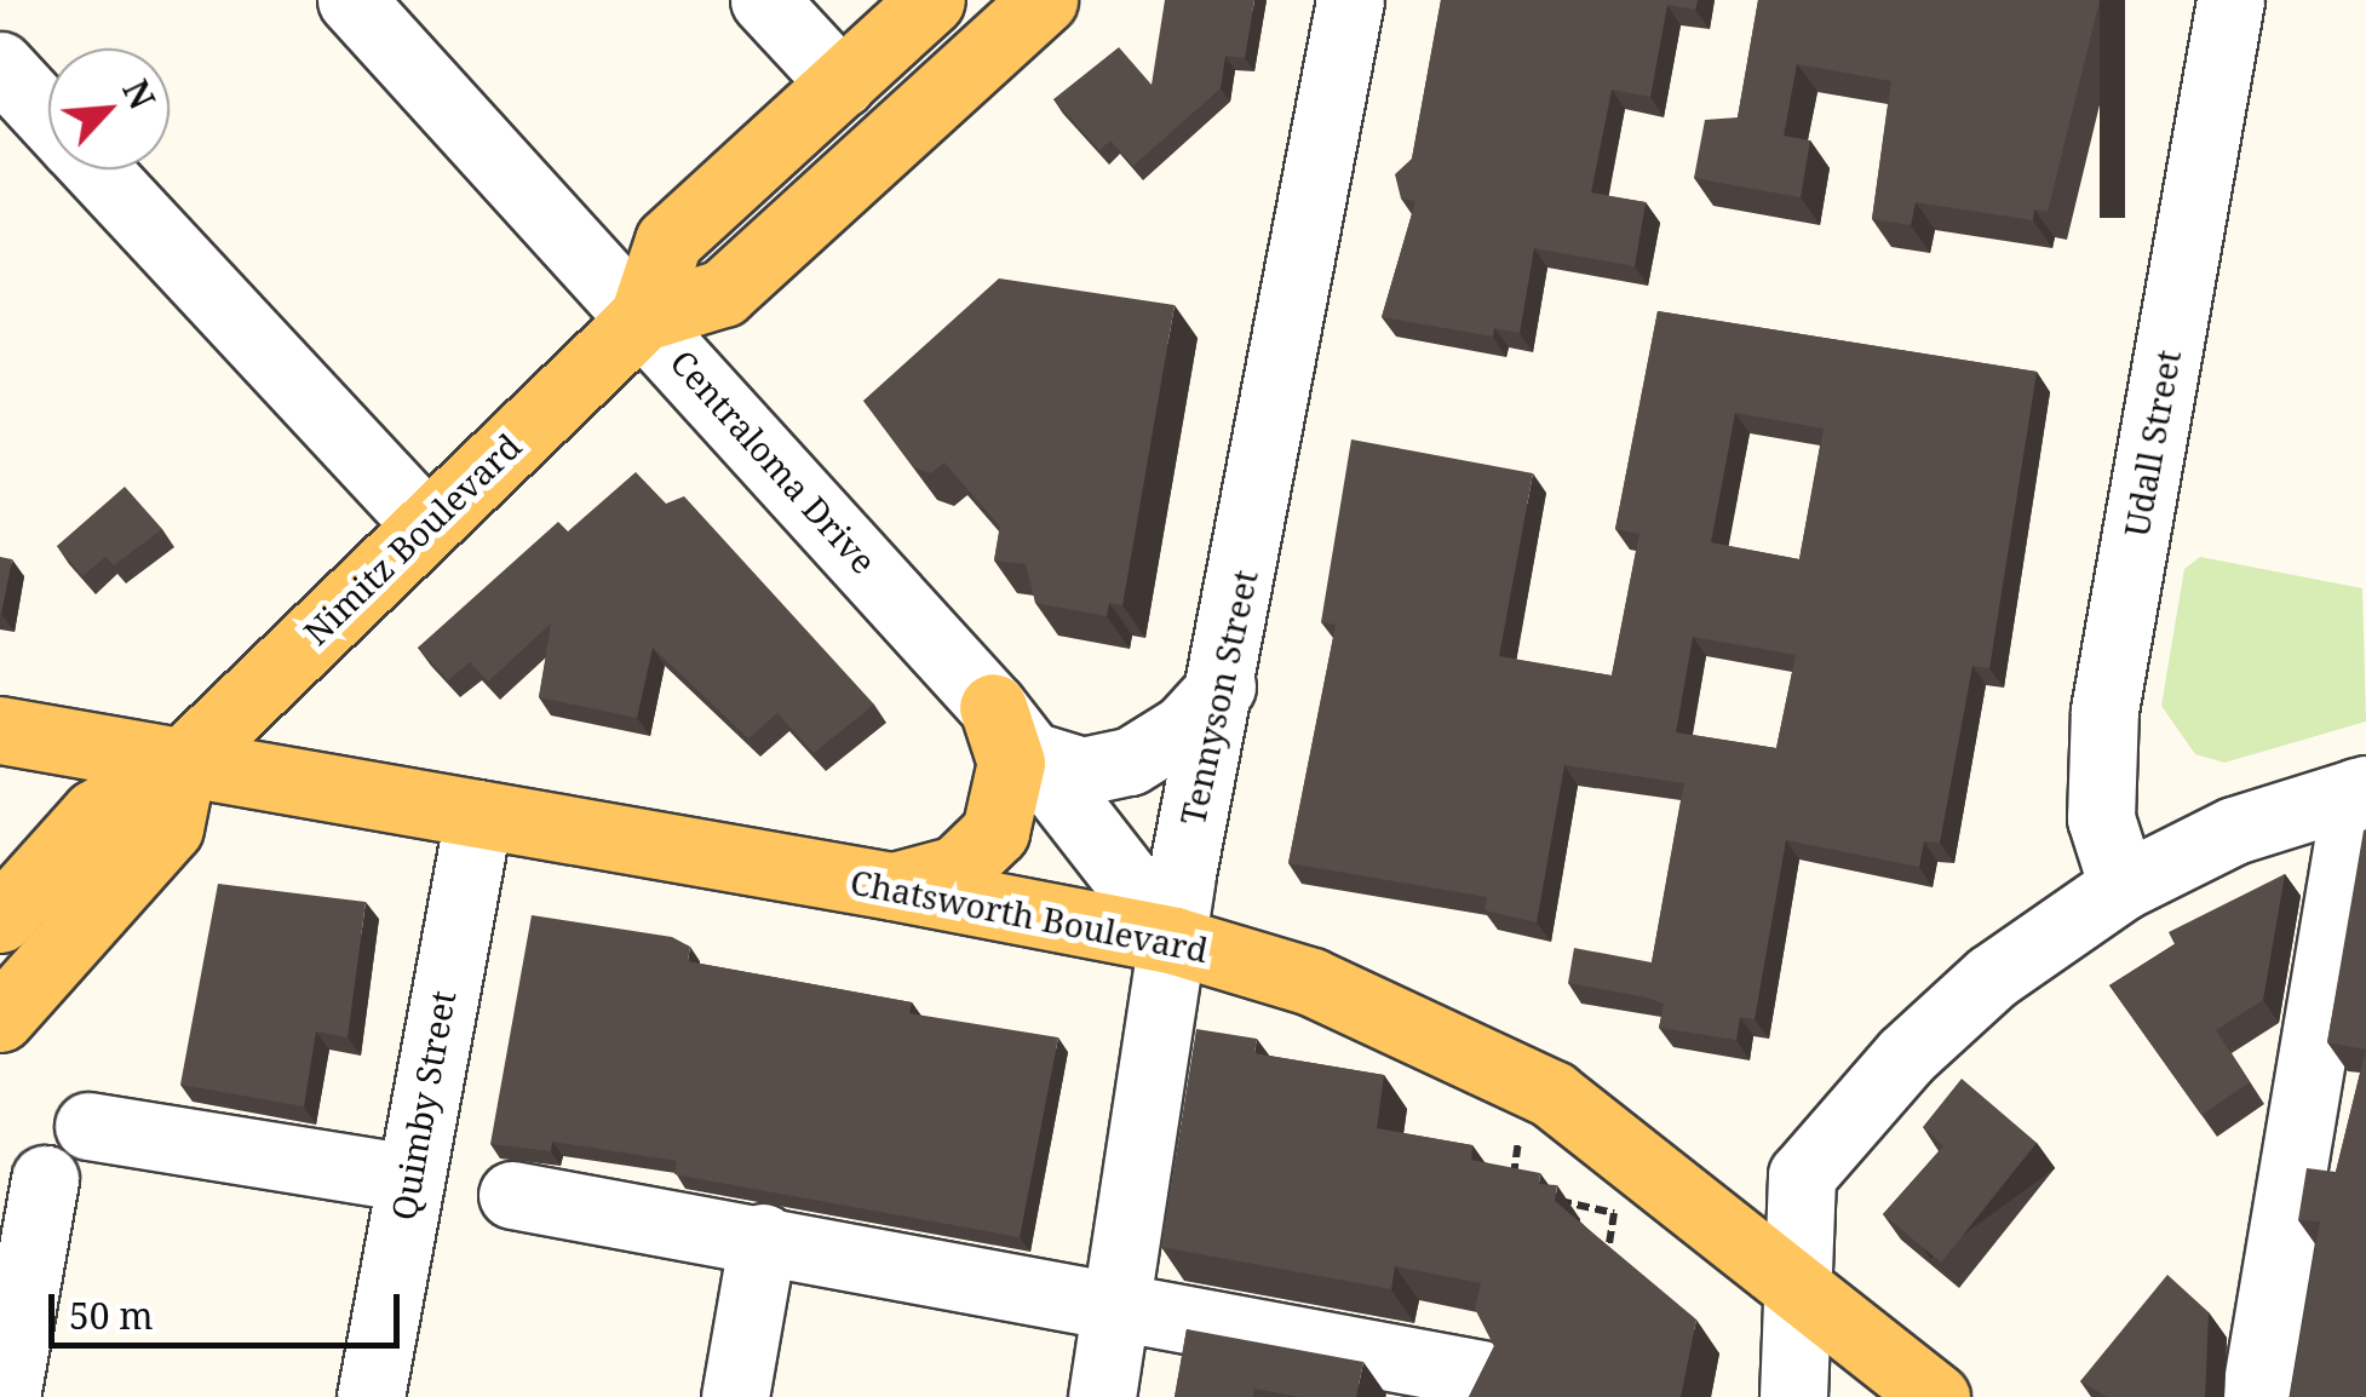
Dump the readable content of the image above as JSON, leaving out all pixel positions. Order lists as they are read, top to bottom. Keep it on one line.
{"streets":{"main road":["Nimitz Boulevard","Chatsworth Boulevard"],"street":["Udall Street","Centraloma Drive","Tennyson Street","Quimby Street"]},"crossings":[["Centraloma Drive","Nimitz Boulevard"],["Centraloma Drive","Tennyson Street"],["Centraloma Drive","Chatsworth Boulevard"],["Nimitz Boulevard","Chatsworth Boulevard"],["Tennyson Street","Chatsworth Boulevard"],["Chatsworth Boulevard","Quimby Street"]],"scale_bar":"50 m","north":"top right"}
